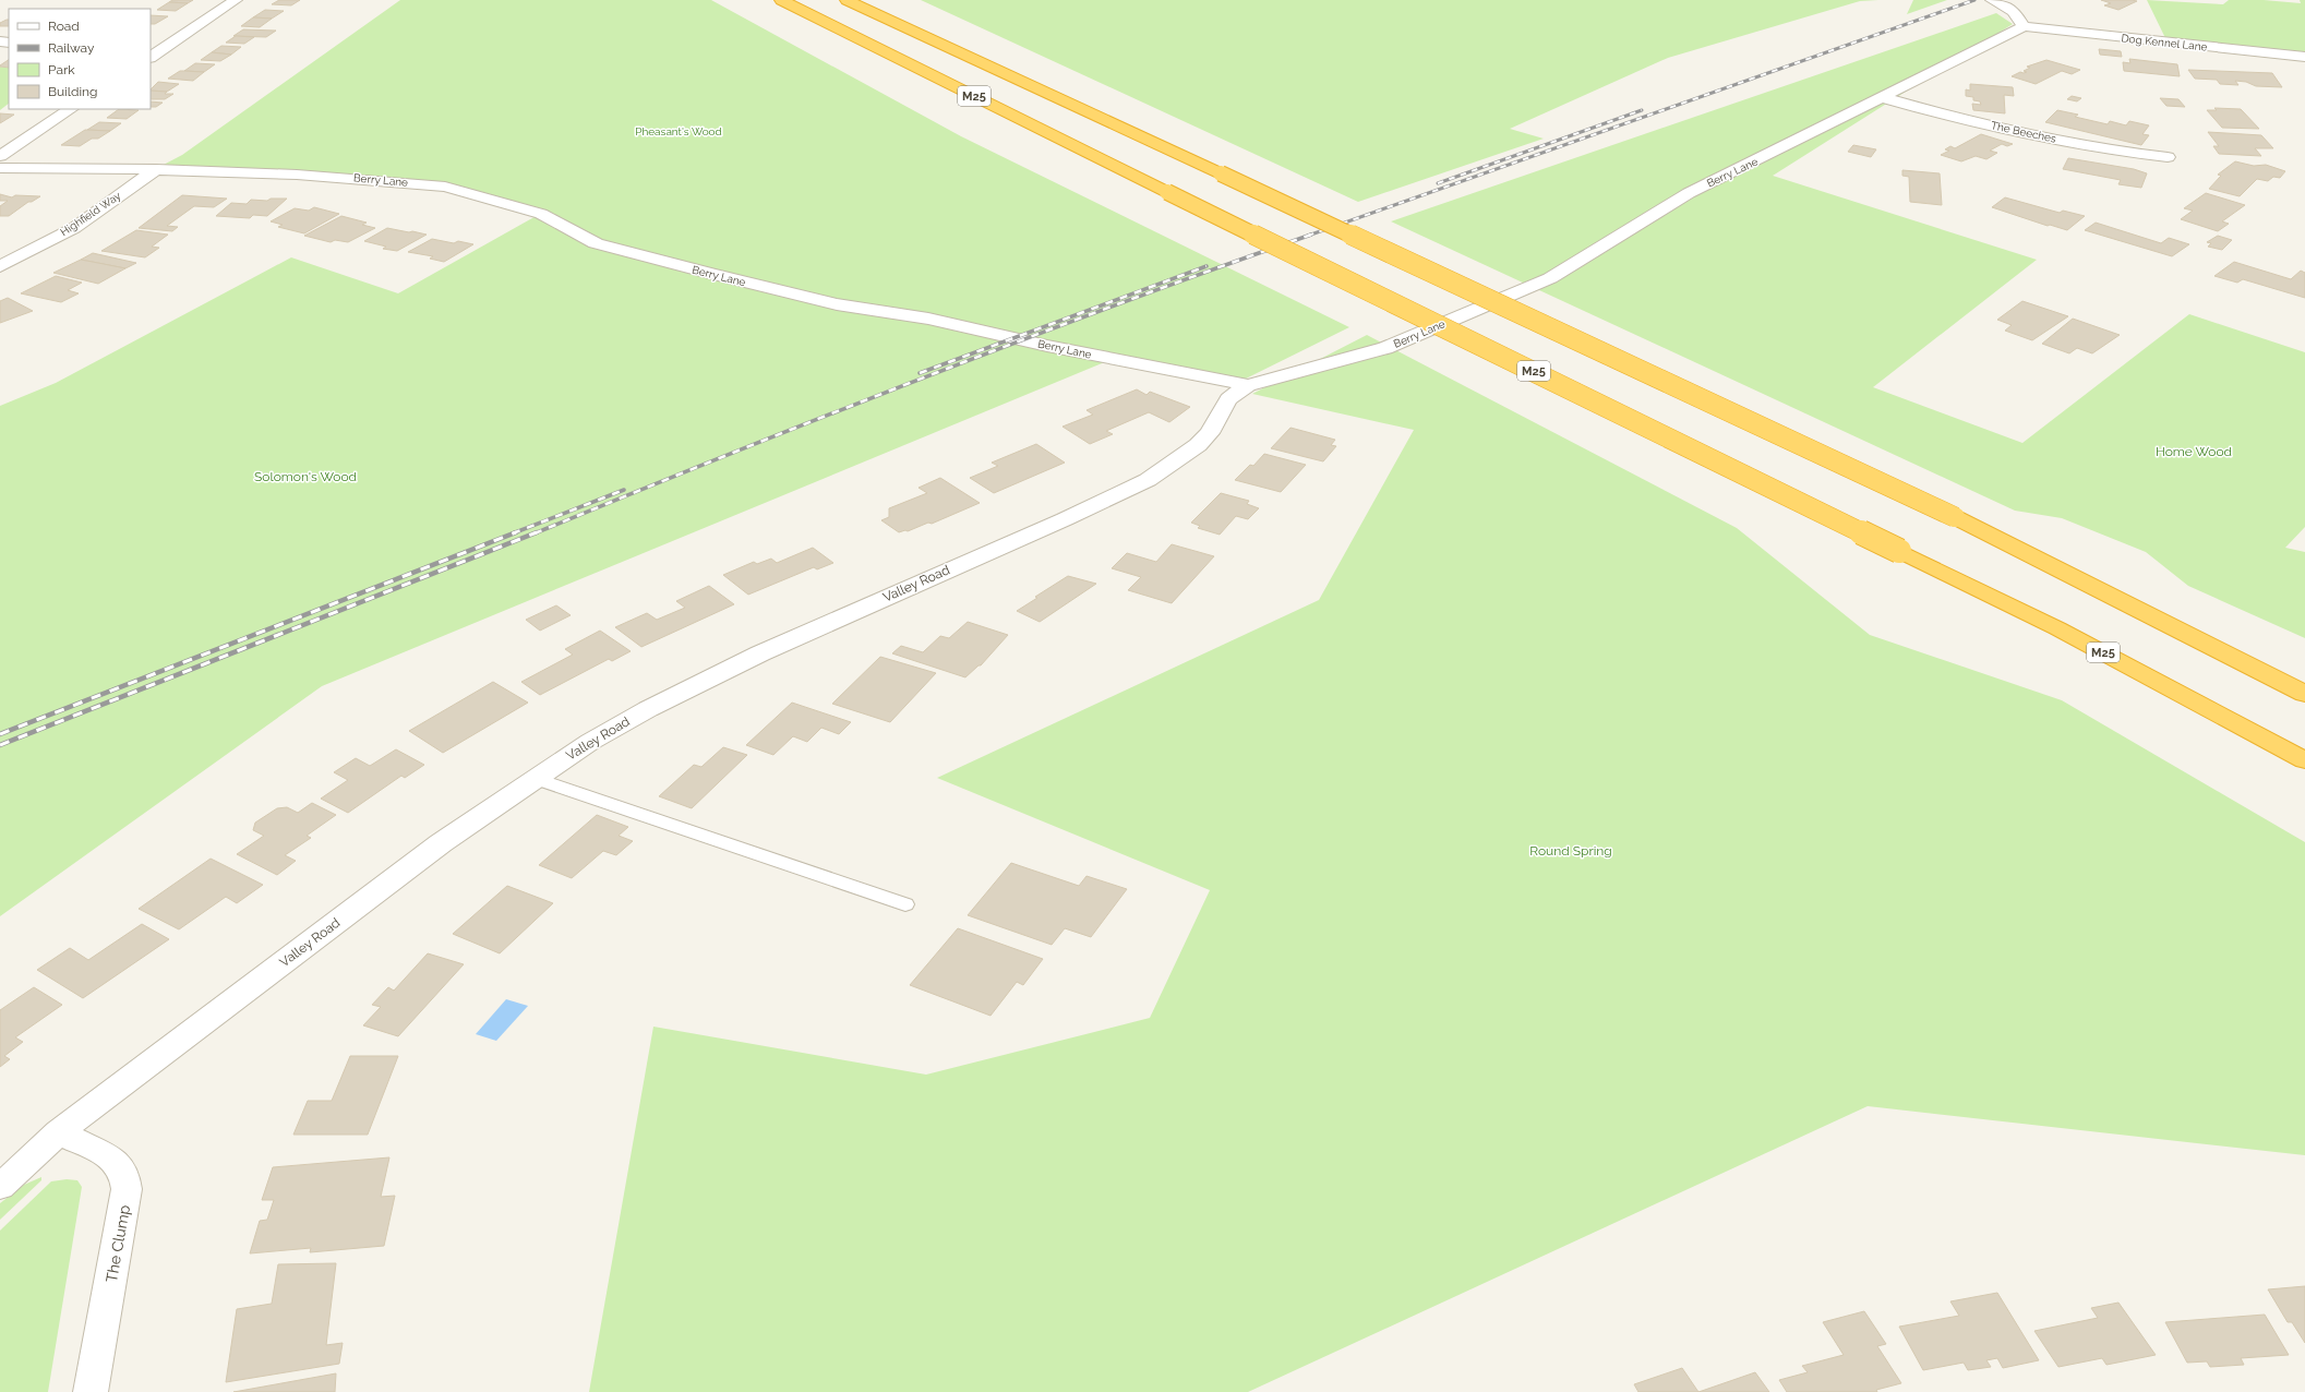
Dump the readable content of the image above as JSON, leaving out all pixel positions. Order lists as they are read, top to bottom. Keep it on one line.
{"streets":{"highway":["M25"],"street":["Dog Kennel Lane","The Beeches","Berry Lane","Highfield Way","Valley Road","The Clump"]},"crossings":[["Dog Kennel Lane","Berry Lane"],["The Beeches","Berry Lane"],["Berry Lane","Highfield Way"],["Berry Lane","Valley Road"],["Valley Road","The Clump"]],"parks":["Pheasant's Wood","Home Wood","Solomon's Wood","Round Spring"],"legend":["Road","Railway","Park","Building"]}
